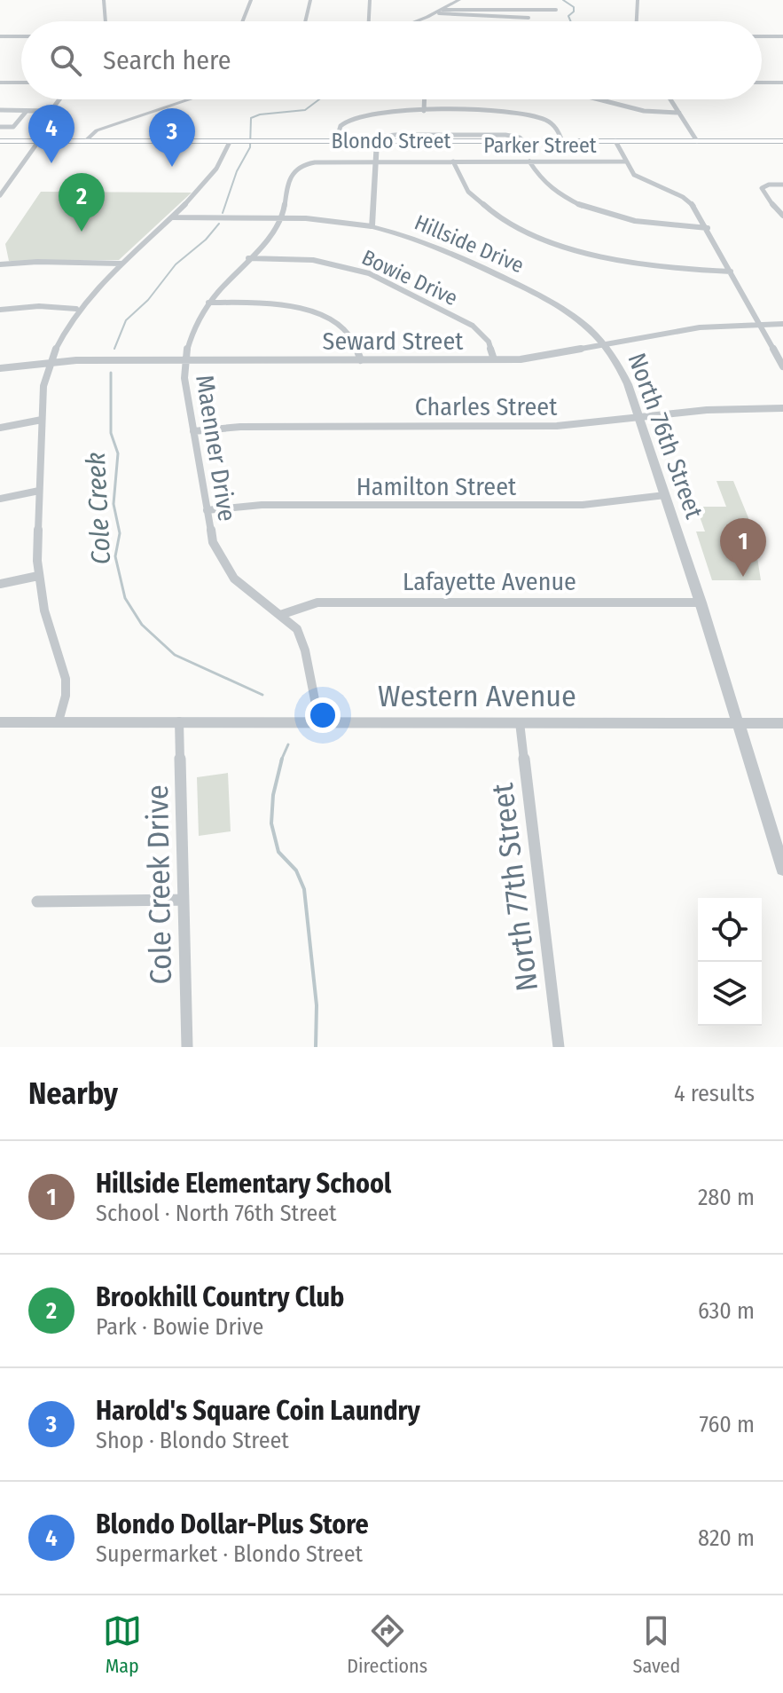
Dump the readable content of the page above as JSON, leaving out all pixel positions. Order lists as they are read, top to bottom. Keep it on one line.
{"streets":{"main road":["Blondo Street"],"street":["Parker Street","Hillside Drive","Bowie Drive","Seward Street","Charles Street","North 76th Street","Maenner Drive","Hamilton Street","Lafayette Avenue","Western Avenue","Cole Creek Drive","North 77th Street"]},"crossings":[["Parker Street","Maenner Drive"],["Hillside Drive","Seward Street"],["Hillside Drive","North 76th Street"],["Hillside Drive","Maenner Drive"],["Bowie Drive","Seward Street"],["Bowie Drive","Maenner Drive"],["Seward Street","North 76th Street"],["Seward Street","Maenner Drive"],["Charles Street","North 76th Street"],["Charles Street","Maenner Drive"],["North 76th Street","Hamilton Street"],["North 76th Street","Lafayette Avenue"],["North 76th Street","Western Avenue"],["Maenner Drive","Hamilton Street"],["Maenner Drive","Lafayette Avenue"],["Maenner Drive","Western Avenue"],["Western Avenue","Cole Creek Drive"],["Western Avenue","North 77th Street"]],"water":["Cole Creek"],"page":{"search":"Search here","pins":["4","3","2","1"],"heading":["Nearby","4 results"],"list":[{"mark":"1","name":"Hillside Elementary School","note":"School · North 76th Street","value":"280 m"},{"mark":"2","name":"Brookhill Country Club","note":"Park · Bowie Drive","value":"630 m"},{"mark":"3","name":"Harold's Square Coin Laundry","note":"Shop · Blondo Street","value":"760 m"},{"mark":"4","name":"Blondo Dollar-Plus Store","note":"Supermarket · Blondo Street","value":"820 m"}],"nav":["Map","Directions","Saved"]}}
